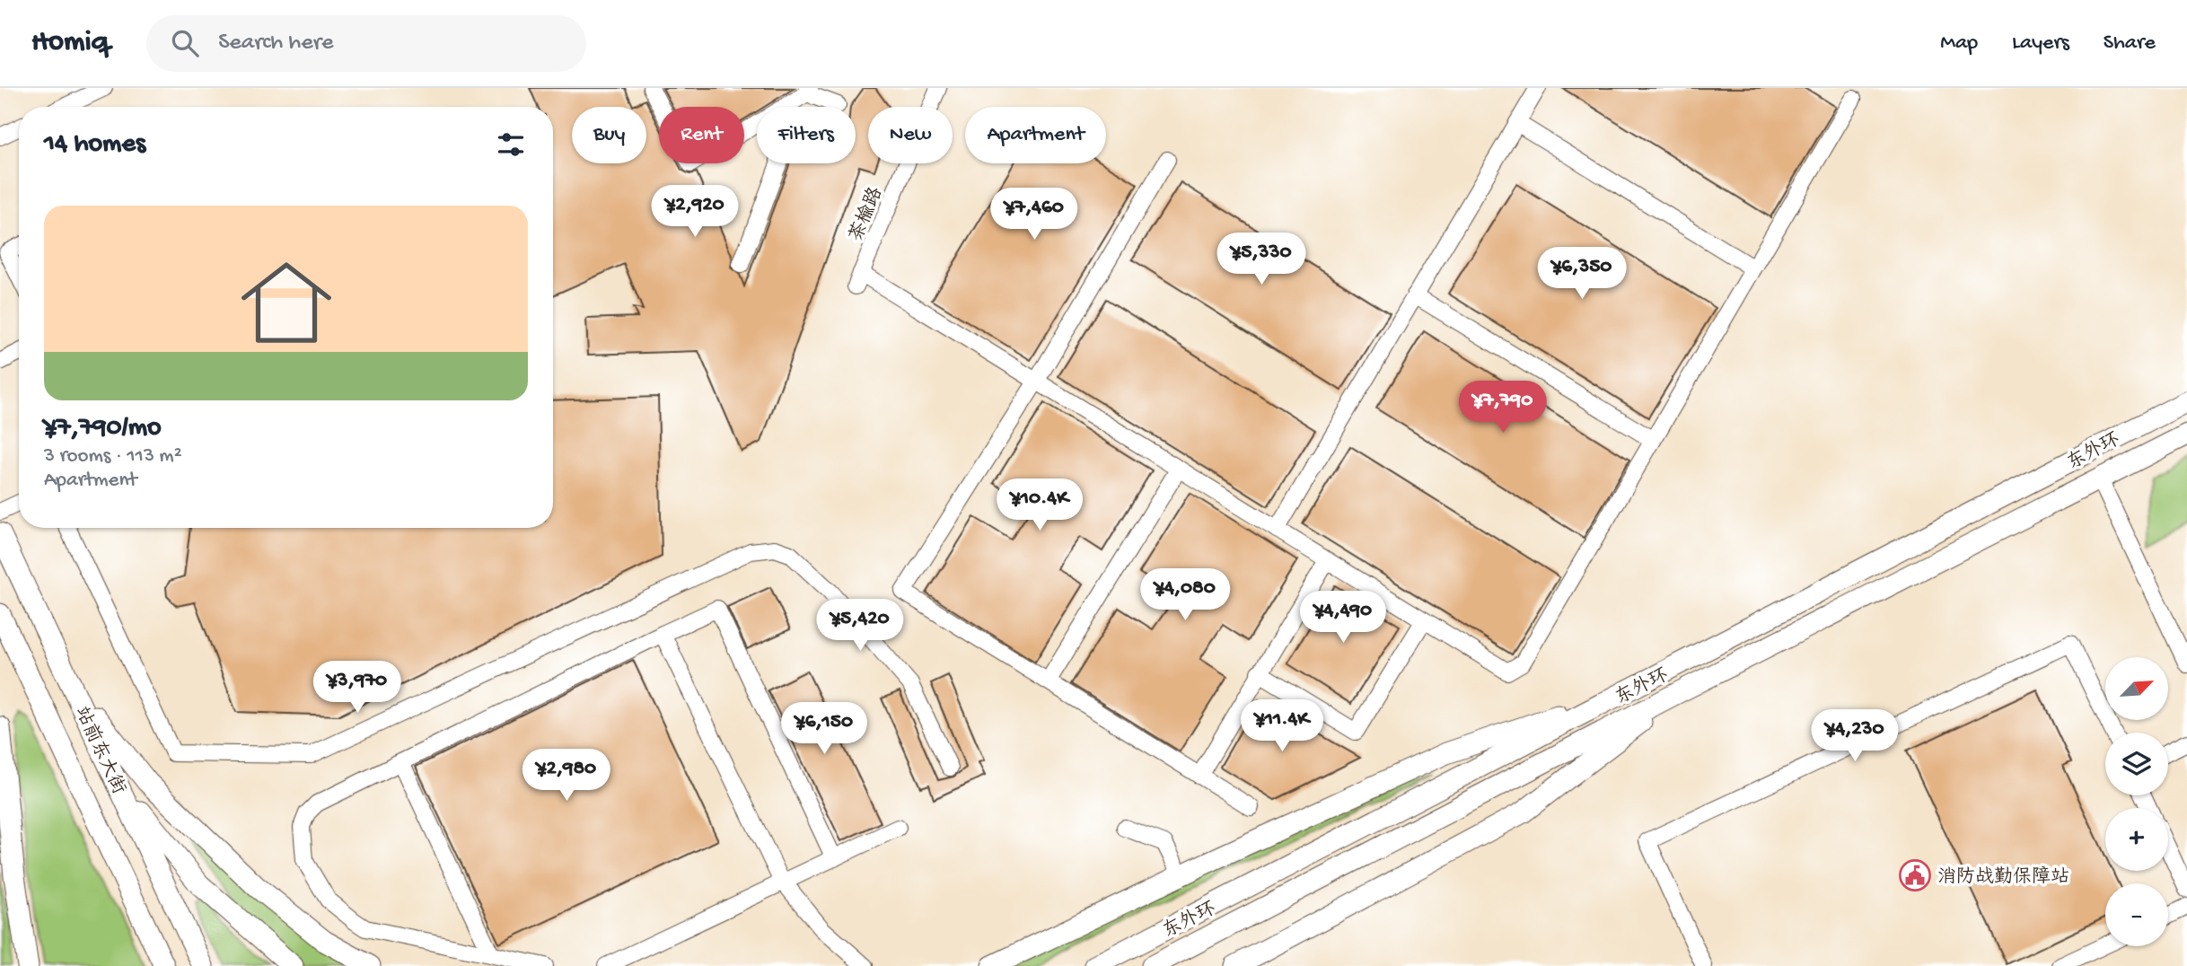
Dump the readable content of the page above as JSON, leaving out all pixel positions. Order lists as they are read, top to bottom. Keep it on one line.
{"streets":{"main road":["东外环","站前东大街"],"street":["茶榆路"]},"places":{"public building":["消防战勤保障站"]},"north":"top right","page":{"header":"Homiq","search":"Search here","nav":["Map","Layers","Share"],"chip":["Buy","Rent","Filters","New","Apartment"],"heading":"14 homes","list":[{"name":"¥7,790/mo","note":"3 rooms · 113 m² · Apartment"}],"price":["¥2,920","¥7,460","¥5,330","¥6,350","¥7,790","¥10.4K","¥4,080","¥4,490","¥5,420","¥3,970","¥11.4K","¥6,150","¥4,230","¥2,980"],"map_buttons":["+","−"]}}
